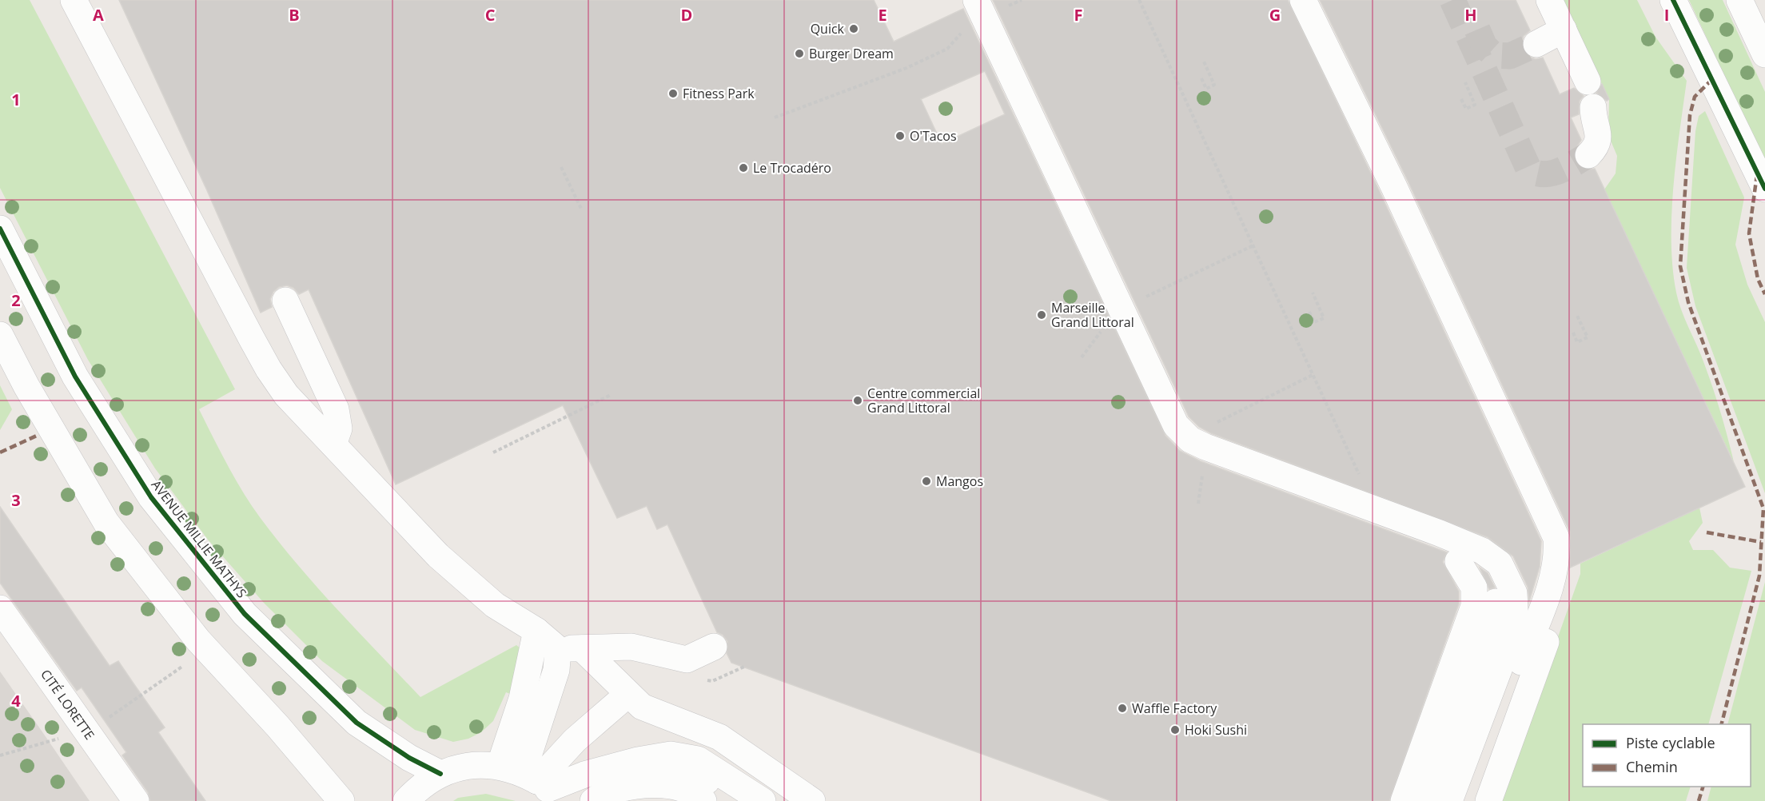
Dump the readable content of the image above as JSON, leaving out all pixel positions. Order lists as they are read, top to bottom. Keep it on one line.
{"streets":{"street":["AVENUE MILLIE MATHYS","CITÉ LORETTE"]},"places":["Quick","Burger Dream","Fitness Park","O'Tacos","Le Trocadéro","Marseille Grand Littoral","Centre commercial Grand Littoral","Mangos","Waffle Factory","Hoki Sushi"],"legend":["Piste cyclable","Chemin"],"grid":{"columns":["A","B","C","D","E","F","G","H","I"],"rows":["1","2","3","4"]}}
